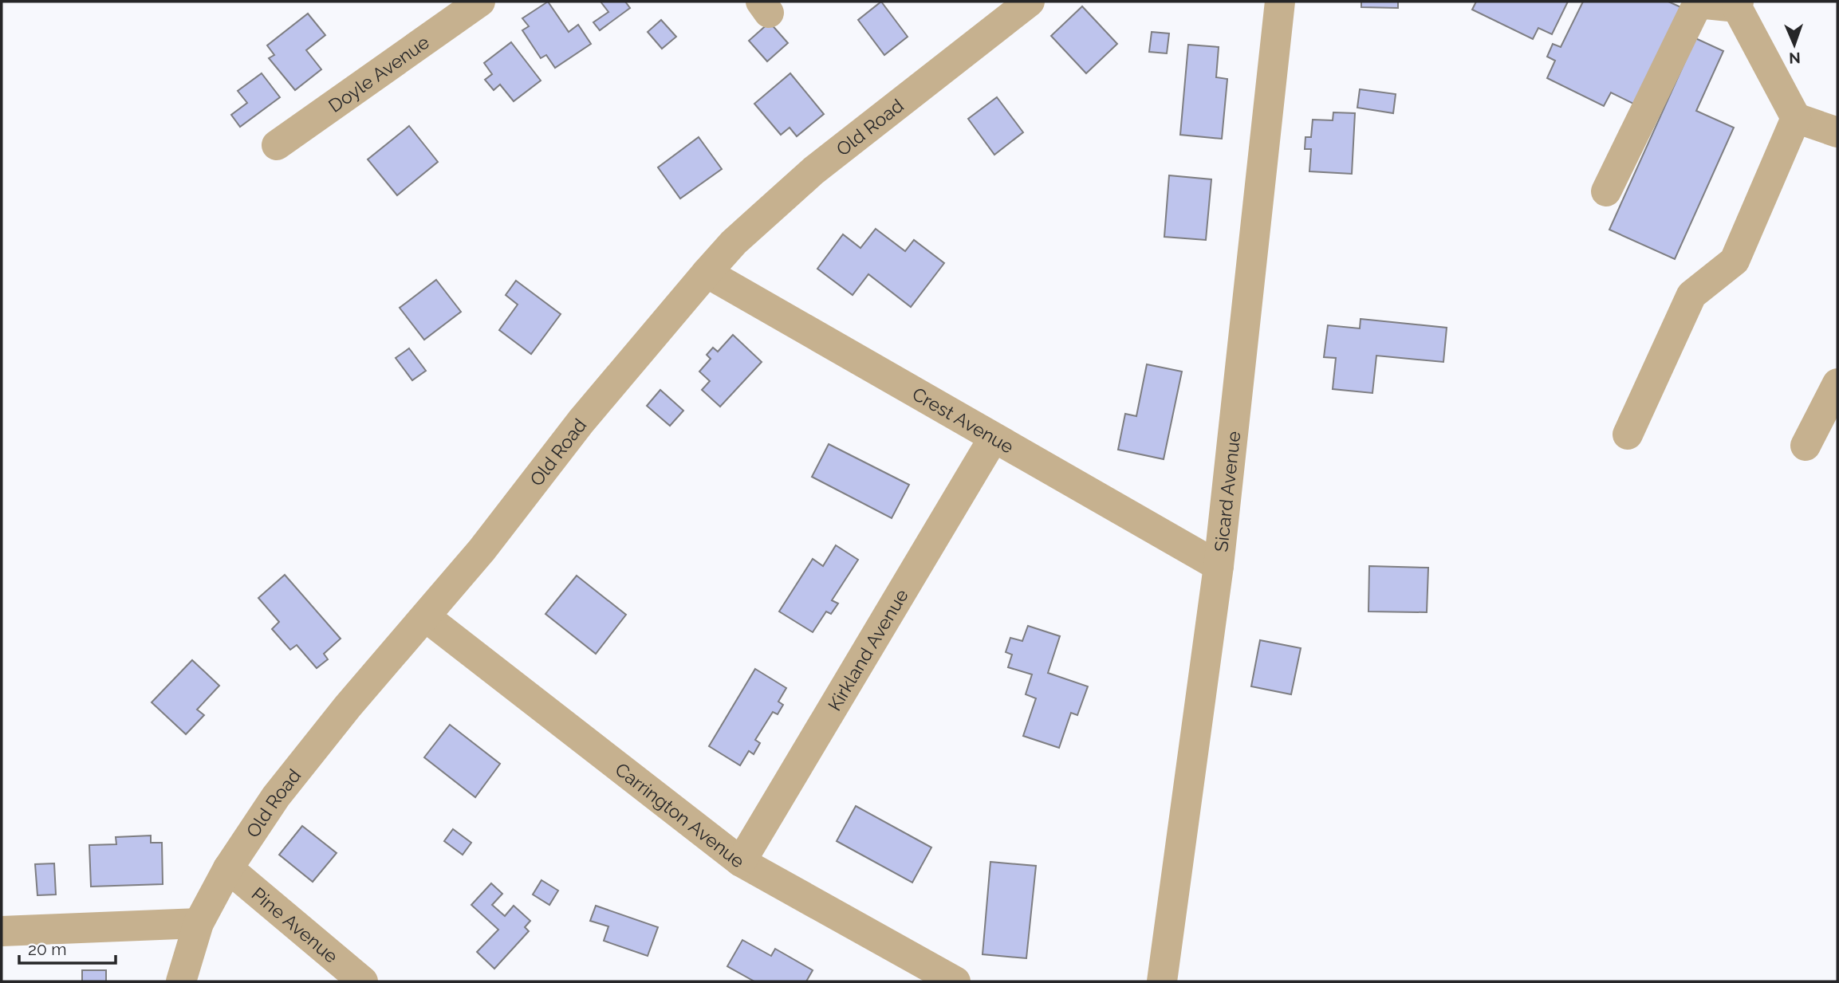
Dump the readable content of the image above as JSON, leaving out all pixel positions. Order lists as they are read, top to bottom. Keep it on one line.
{"streets":{"street":["Doyle Avenue","Old Road","Crest Avenue","Sicard Avenue","Kirkland Avenue","Carrington Avenue","Pine Avenue"]},"crossings":[["Old Road","Crest Avenue"],["Old Road","Carrington Avenue"],["Old Road","Pine Avenue"],["Crest Avenue","Sicard Avenue"],["Crest Avenue","Kirkland Avenue"],["Kirkland Avenue","Carrington Avenue"]],"scale_bar":"20 m","north":"bottom"}
